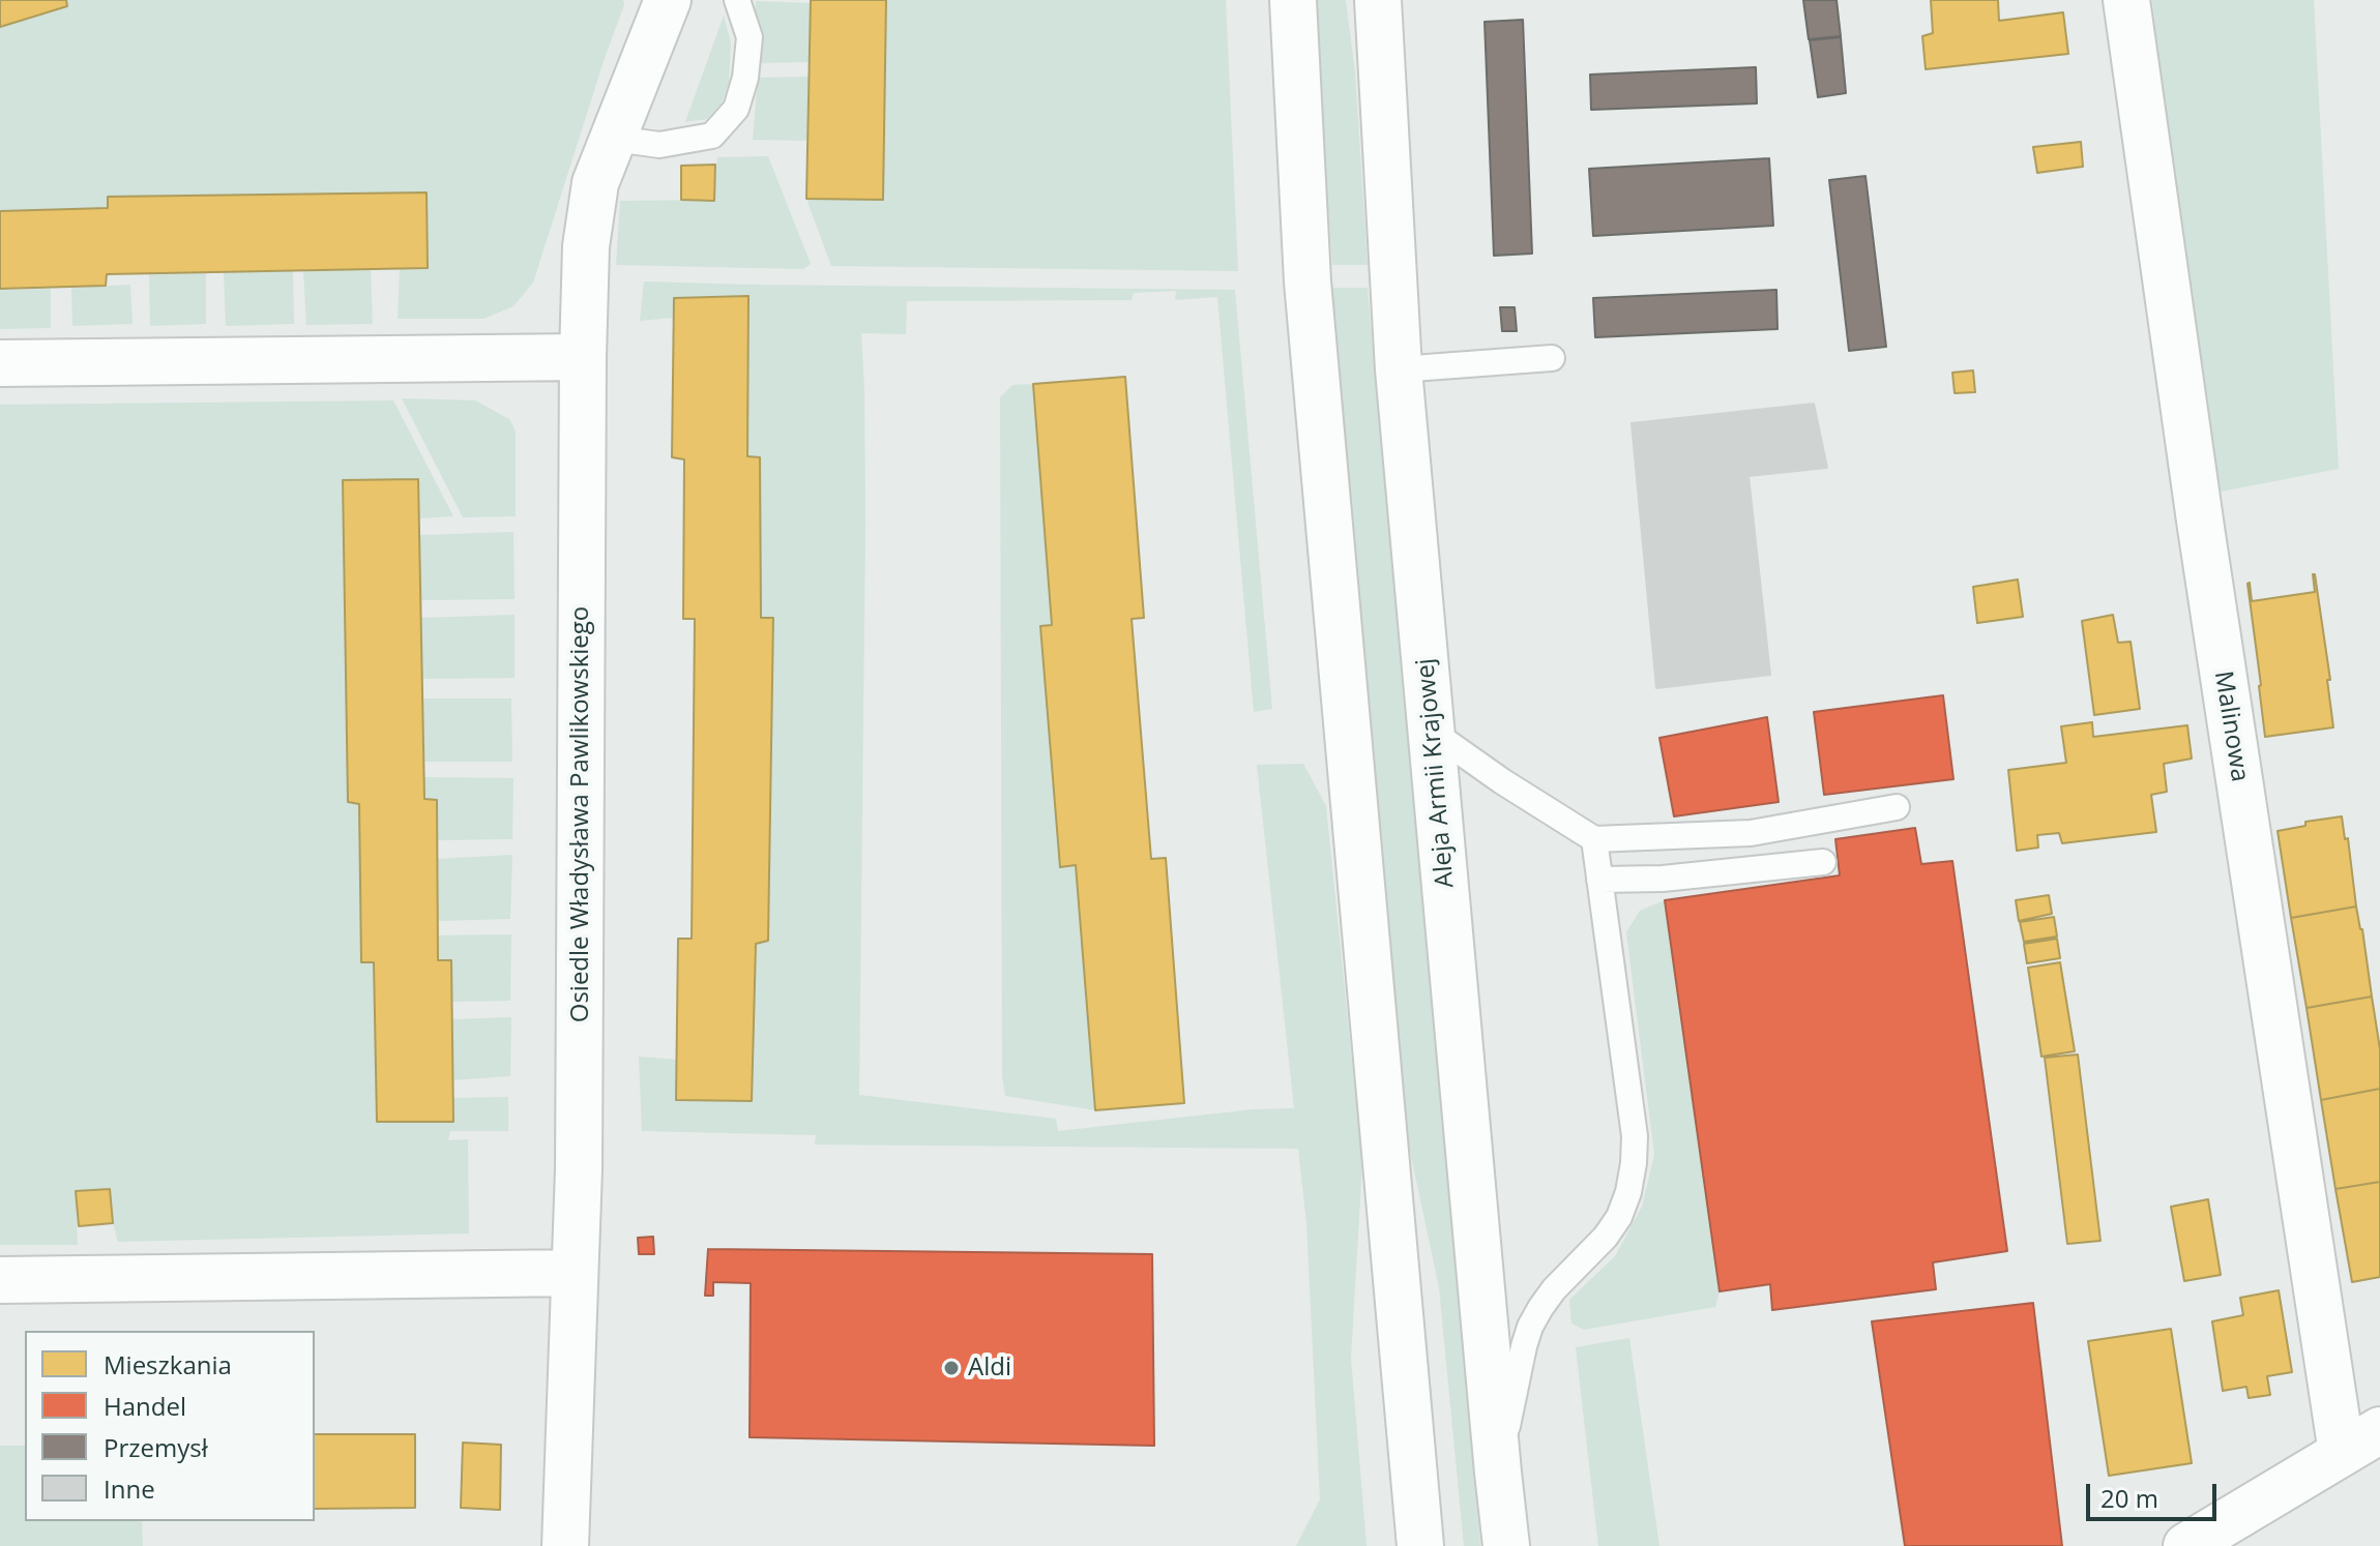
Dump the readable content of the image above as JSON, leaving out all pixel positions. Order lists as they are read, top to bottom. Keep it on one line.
{"streets":{"street":["Malinowa","Aleja Armii Krajowej","Osiedle Władysława Pawlikowskiego"]},"places":["Aldi"],"legend":["Mieszkania","Handel","Przemysł","Inne"],"scale_bar":"20 m"}
